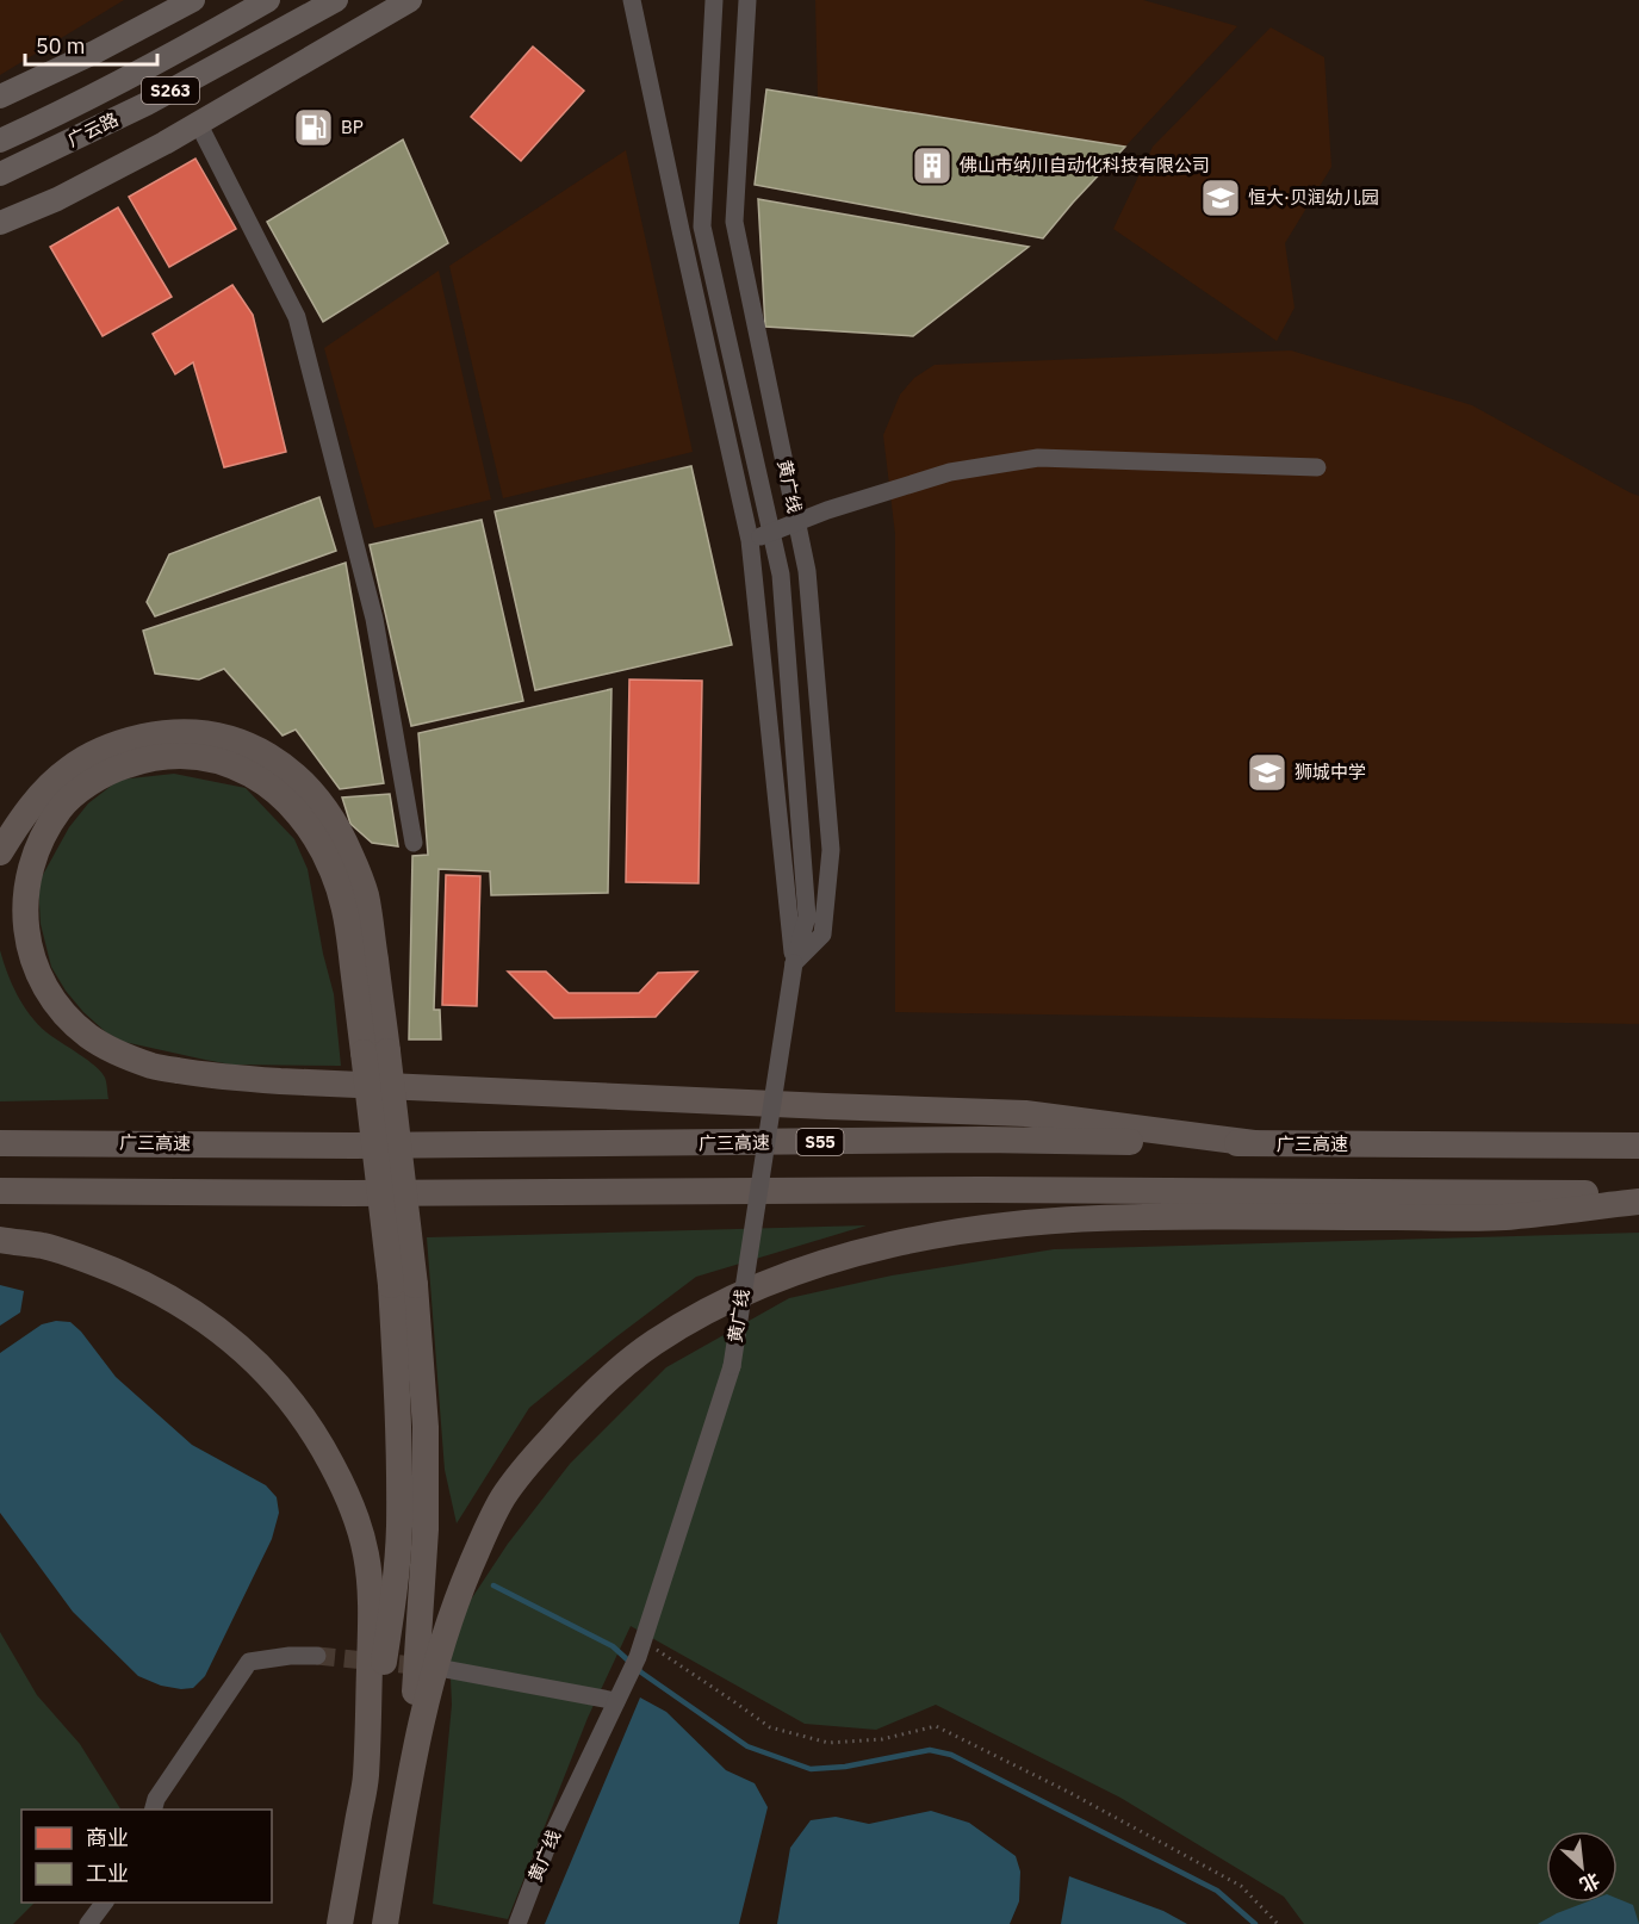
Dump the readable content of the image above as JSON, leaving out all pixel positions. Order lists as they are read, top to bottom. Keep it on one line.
{"streets":{"highway":["S55","广三高速"],"main road":["S263","广云路"],"street":["黄广线"]},"places":{"fuel station":["BP"],"building":["佛山市纳川自动化科技有限公司"],"school or university":["恒大·贝润幼儿园","狮城中学"]},"legend":["商业","工业"],"scale_bar":"50 m","north":"bottom right"}
